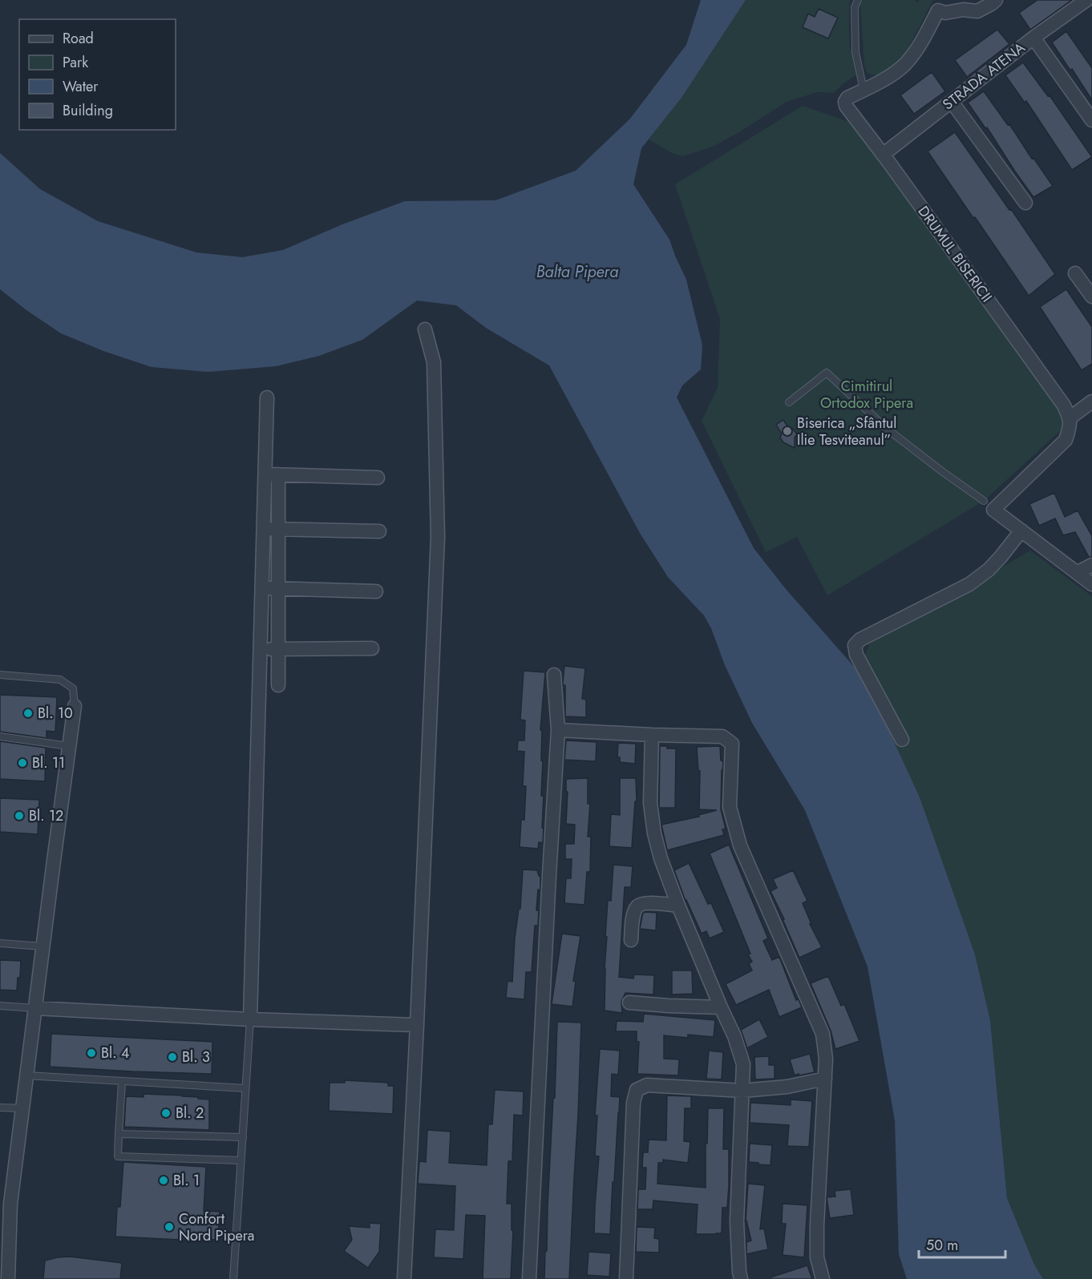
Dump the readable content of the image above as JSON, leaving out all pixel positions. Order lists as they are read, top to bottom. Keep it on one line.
{"streets":{"street":["STRADA ATENA","DRUMUL BISERICII"]},"crossings":[["STRADA ATENA","DRUMUL BISERICII"]],"water":["Balta Pipera"],"parks":["Cimitirul Ortodox Pipera"],"places":["Biserica „Sfântul Ilie Tesviteanul”","Bl. 10","Bl. 11","Bl. 12","Bl. 4","Bl. 3","Bl. 2","Bl. 1","Confort Nord Pipera"],"legend":["Road","Park","Water","Building"],"scale_bar":"50 m"}
